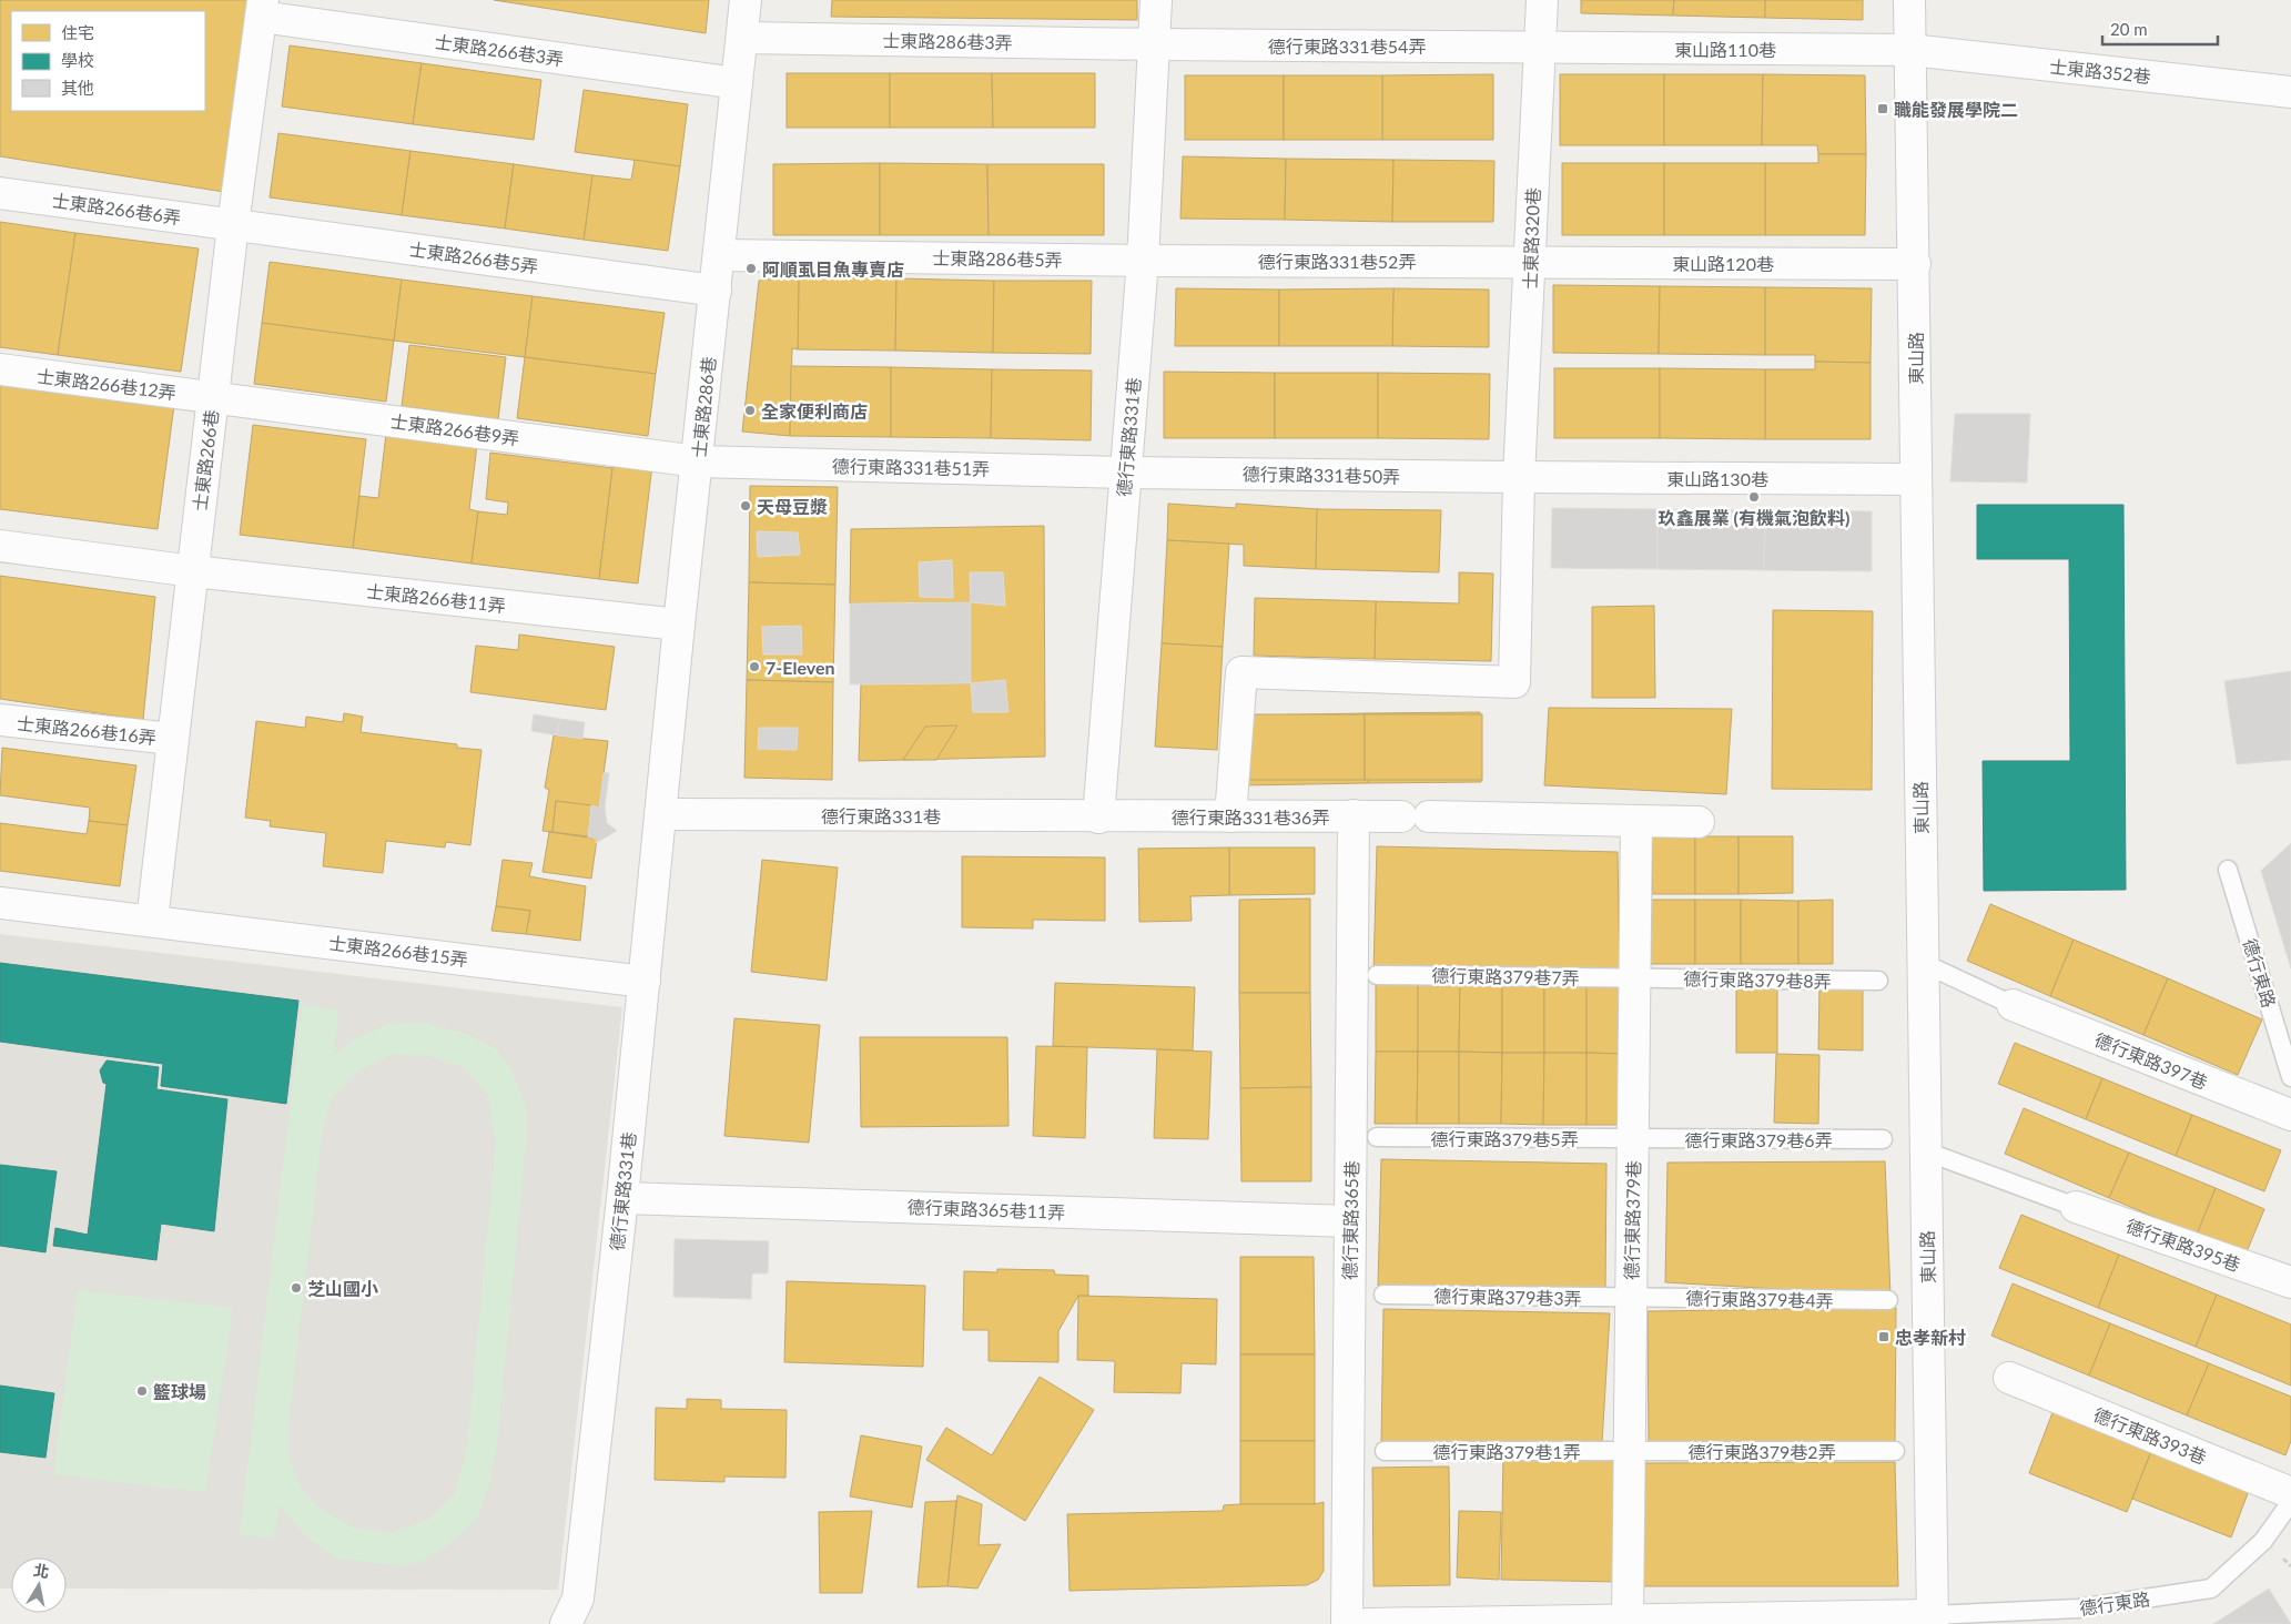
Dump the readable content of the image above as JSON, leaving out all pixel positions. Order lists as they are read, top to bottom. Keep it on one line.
{"streets":{"street":["士東路286巷3弄","德行東路331巷54弄","東山路110巷","士東路266巷3弄","士東路352巷","士東路266巷6弄","士東路320巷","士東路266巷5弄","士東路286巷5弄","德行東路331巷52弄","東山路120巷","東山路","士東路266巷12弄","士東路286巷","士東路266巷9弄","德行東路331巷","士東路266巷","德行東路331巷51弄","德行東路331巷50弄","東山路130巷","士東路266巷11弄","士東路266巷16弄","德行東路331巷36弄","士東路266巷15弄","德行東路","德行東路397巷","德行東路365巷11弄","德行東路365巷","德行東路379巷","德行東路395巷","德行東路393巷"],"lane":["德行東路379巷7弄","德行東路379巷8弄","德行東路379巷5弄","德行東路379巷6弄","德行東路379巷3弄","德行東路379巷4弄","德行東路379巷1弄","德行東路379巷2弄"]},"crossings":[["士東路286巷3弄","德行東路331巷54弄"],["士東路286巷3弄","士東路286巷"],["士東路286巷3弄","德行東路331巷"],["德行東路331巷54弄","東山路110巷"],["德行東路331巷54弄","士東路320巷"],["德行東路331巷54弄","德行東路331巷"],["東山路110巷","士東路352巷"],["東山路110巷","士東路320巷"],["東山路110巷","東山路"],["士東路266巷3弄","士東路286巷"],["士東路266巷3弄","士東路266巷"],["士東路352巷","東山路"],["士東路266巷6弄","士東路266巷5弄"],["士東路266巷6弄","士東路266巷"],["士東路320巷","德行東路331巷52弄"],["士東路320巷","東山路120巷"],["士東路320巷","德行東路331巷50弄"],["士東路320巷","東山路130巷"],["士東路320巷","德行東路331巷36弄"],["士東路266巷5弄","士東路286巷"],["士東路266巷5弄","士東路266巷"],["士東路286巷5弄","德行東路331巷52弄"],["士東路286巷5弄","士東路286巷"],["士東路286巷5弄","德行東路331巷"],["德行東路331巷52弄","東山路120巷"],["德行東路331巷52弄","德行東路331巷"],["東山路120巷","東山路"],["東山路","東山路130巷"],["東山路","德行東路"],["士東路266巷12弄","士東路266巷9弄"],["士東路266巷12弄","士東路266巷"],["士東路286巷","士東路266巷9弄"],["士東路286巷","德行東路331巷"],["士東路286巷","德行東路331巷51弄"],["士東路286巷","士東路266巷11弄"],["士東路266巷9弄","士東路266巷"],["士東路266巷9弄","德行東路331巷51弄"],["德行東路331巷","德行東路331巷51弄"],["德行東路331巷","德行東路331巷50弄"],["德行東路331巷","德行東路331巷36弄"],["德行東路331巷","士東路266巷15弄"],["德行東路331巷","德行東路365巷11弄"],["士東路266巷","士東路266巷11弄"],["士東路266巷","士東路266巷16弄"],["士東路266巷","士東路266巷15弄"],["德行東路331巷51弄","德行東路331巷50弄"],["德行東路331巷50弄","東山路130巷"],["德行東路331巷36弄","德行東路365巷"],["德行東路331巷36弄","德行東路379巷"],["德行東路","德行東路379巷"],["德行東路379巷7弄","德行東路379巷8弄"],["德行東路379巷7弄","德行東路379巷"],["德行東路379巷8弄","德行東路379巷"],["德行東路379巷5弄","德行東路379巷6弄"],["德行東路379巷5弄","德行東路379巷"],["德行東路379巷6弄","德行東路379巷"],["德行東路365巷11弄","德行東路365巷"],["德行東路379巷","德行東路379巷3弄"],["德行東路379巷","德行東路379巷4弄"],["德行東路379巷","德行東路379巷1弄"],["德行東路379巷","德行東路379巷2弄"],["德行東路379巷3弄","德行東路379巷4弄"],["德行東路379巷1弄","德行東路379巷2弄"]],"places":{"transit":["職能發展學院二","忠孝新村"],"other":["阿順虱目魚專賣店","全家便利商店","玖鑫展業 (有機氣泡飲料)","天母豆漿","7-Eleven","芝山國小","籃球場"]},"legend":["住宅","學校","其他"],"scale_bar":"20 m","north":"top"}
